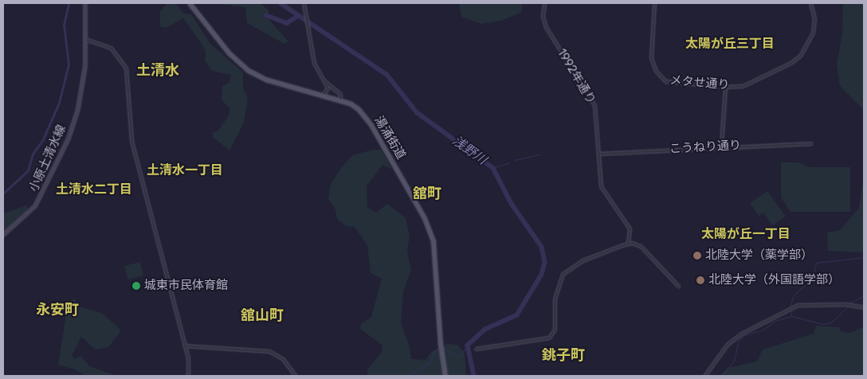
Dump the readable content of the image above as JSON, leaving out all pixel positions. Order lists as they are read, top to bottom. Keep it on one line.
{"streets":{"main road":["湯涌街道","小原土清水線"],"street":["1992年通り","メタせ通り","こうねり通り"]},"crossings":[["1992年通り","こうねり通り"]],"districts":["太陽が丘三丁目","土清水","土清水一丁目","土清水二丁目","舘町","太陽が丘一丁目","永安町","舘山町","銚子町"],"water":["浅野川"],"places":["北陸大学（薬学部）","北陸大学（外国語学部）","城東市民体育館"]}
